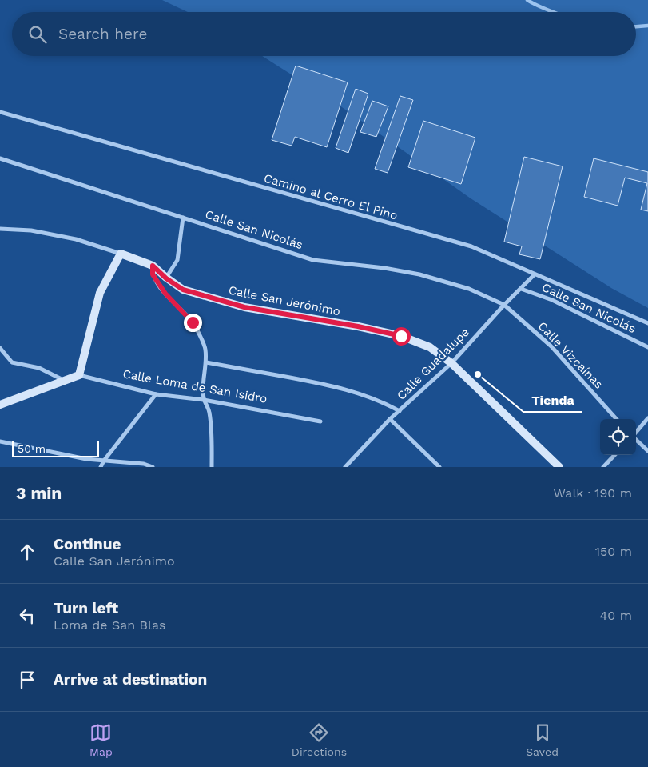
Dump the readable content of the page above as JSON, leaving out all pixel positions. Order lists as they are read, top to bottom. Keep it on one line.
{"streets":{"main road":["Calle San Jerónimo"],"street":["Camino al Cerro El Pino","Calle San Nicolás","Calle Vizcaínas","Calle Guadalupe","Calle Loma de San Isidro"]},"crossings":[["Camino al Cerro El Pino","Calle Guadalupe"],["Calle San Nicolás","Calle Vizcaínas"],["Calle San Nicolás","Calle Guadalupe"],["Calle San Jerónimo","Calle Guadalupe"],["Calle Vizcaínas","Calle Guadalupe"]],"places":["Tienda"],"scale_bar":"50 m","page":{"search":"Search here","scale":"50 m","heading":["3 min","Walk · 190 m"],"list":[["Continue","Calle San Jerónimo","150 m"],["Turn left","Loma de San Blas","40 m"],"Arrive at destination"],"nav":["Map","Directions","Saved"]}}
